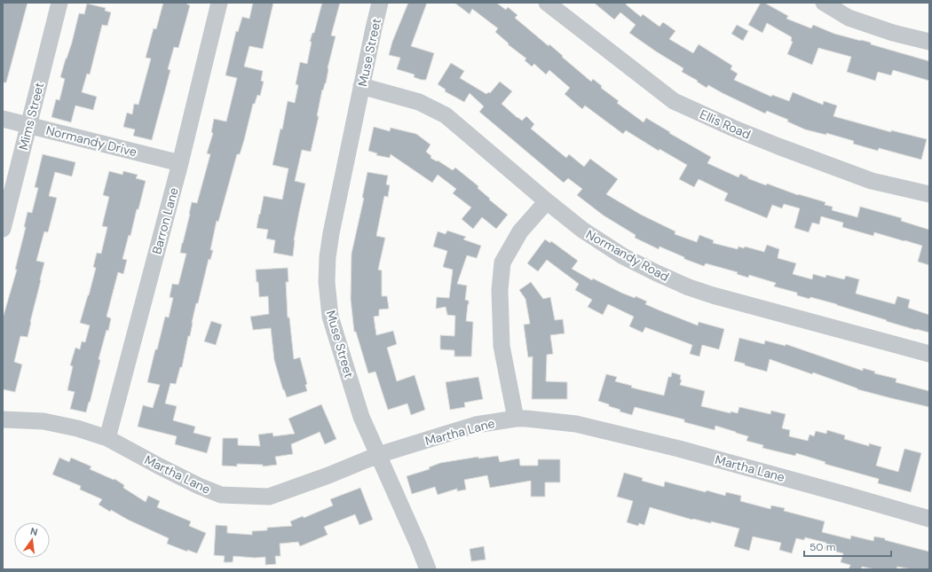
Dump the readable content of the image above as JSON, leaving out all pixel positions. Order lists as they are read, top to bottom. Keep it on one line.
{"streets":{"street":["Muse Street","Mims Street","Ellis Road","Normandy Drive","Barron Lane","Normandy Road","Martha Lane"]},"crossings":[["Muse Street","Normandy Road"],["Muse Street","Martha Lane"],["Mims Street","Normandy Drive"],["Normandy Drive","Barron Lane"],["Barron Lane","Martha Lane"]],"scale_bar":"50 m","north":"top"}
